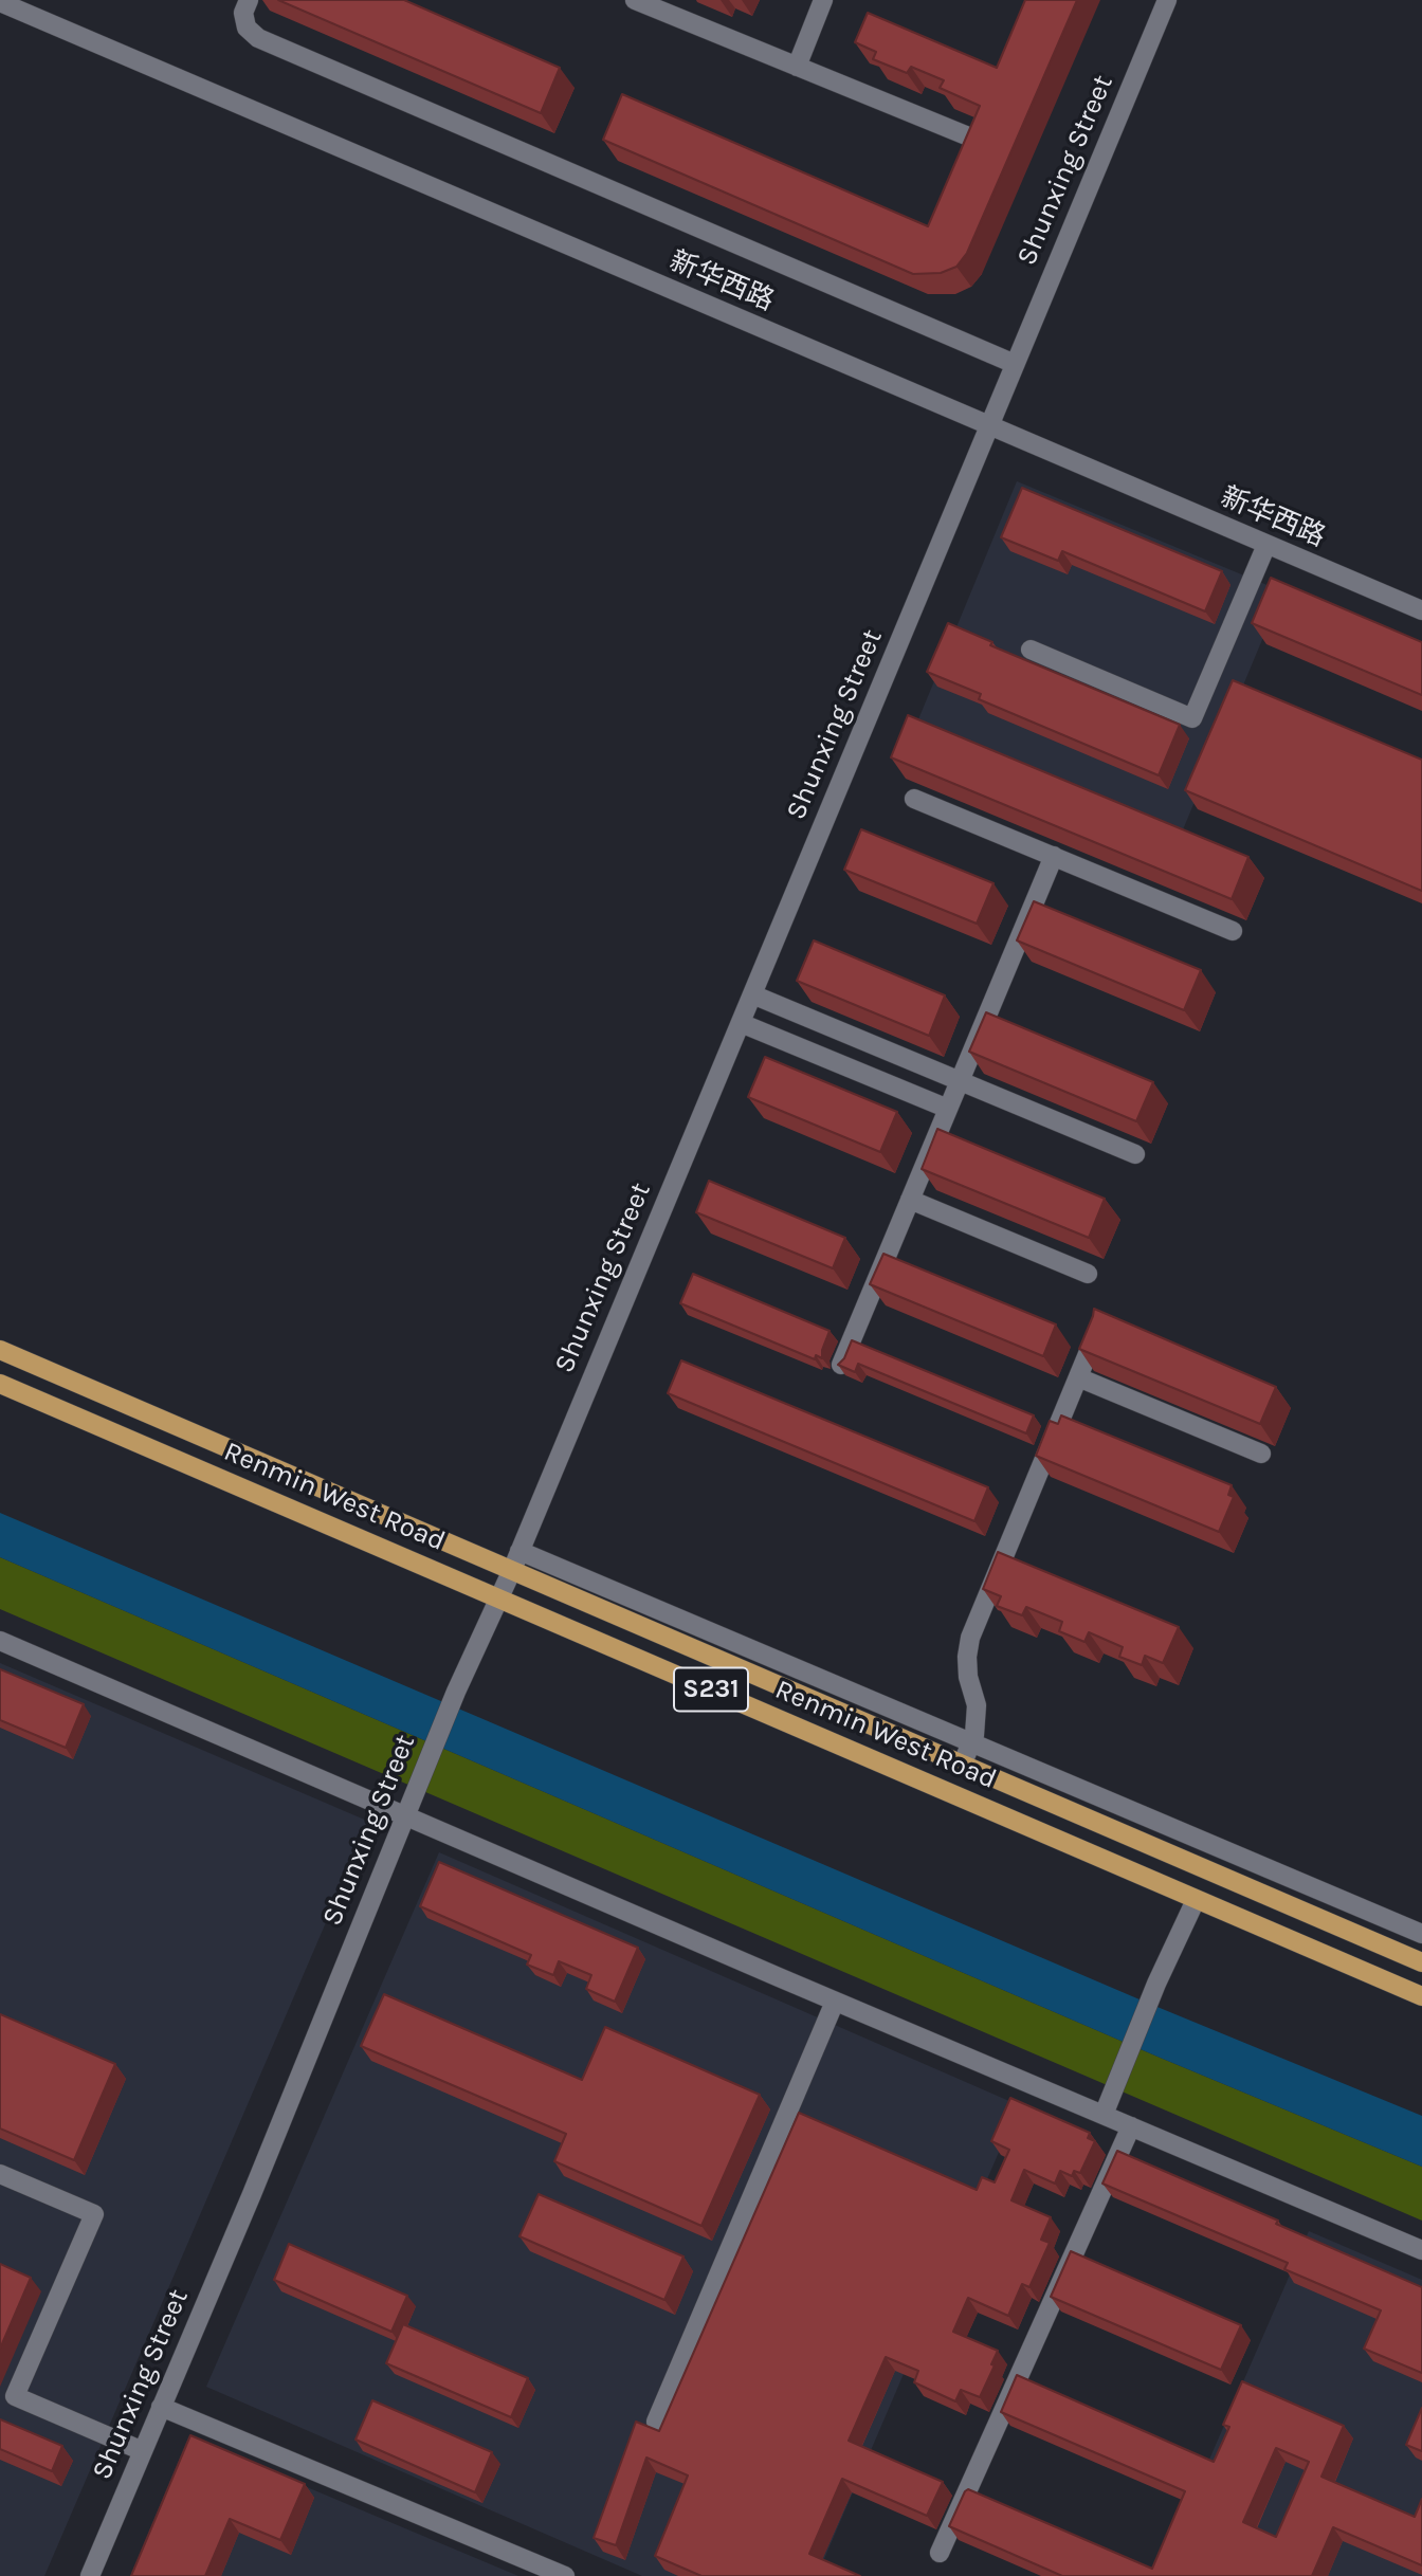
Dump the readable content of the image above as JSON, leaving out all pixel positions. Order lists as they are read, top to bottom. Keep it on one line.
{"streets":{"main road":["Renmin West Road","S231"],"street":["Shunxing Street","新华西路"]},"crossings":[["Shunxing Street","新华西路"],["Shunxing Street","Renmin West Road"]]}
